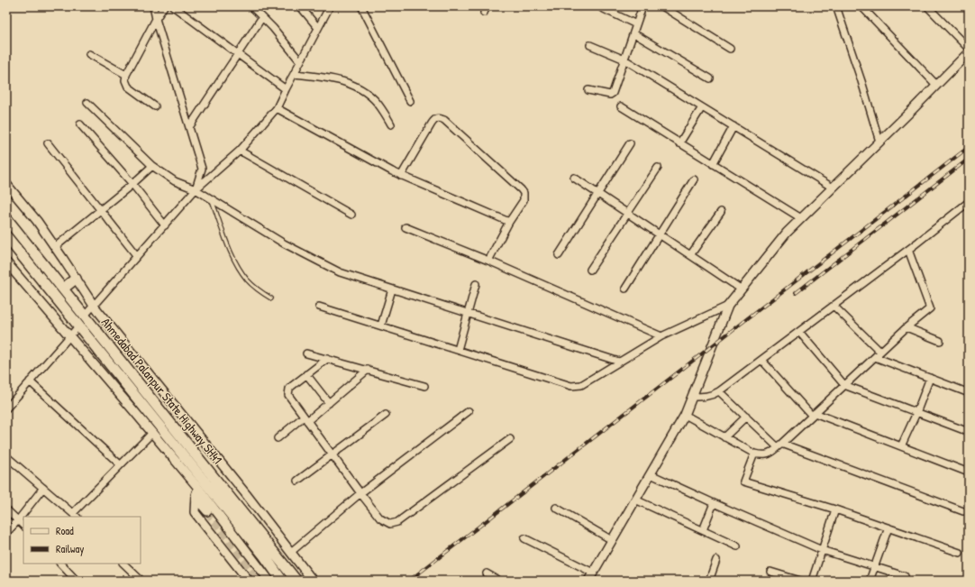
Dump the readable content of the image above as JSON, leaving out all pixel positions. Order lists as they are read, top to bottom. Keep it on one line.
{"streets":{"main road":["Ahmedabad Palanpur State Highway SH41"]},"legend":["Road","Railway"]}
